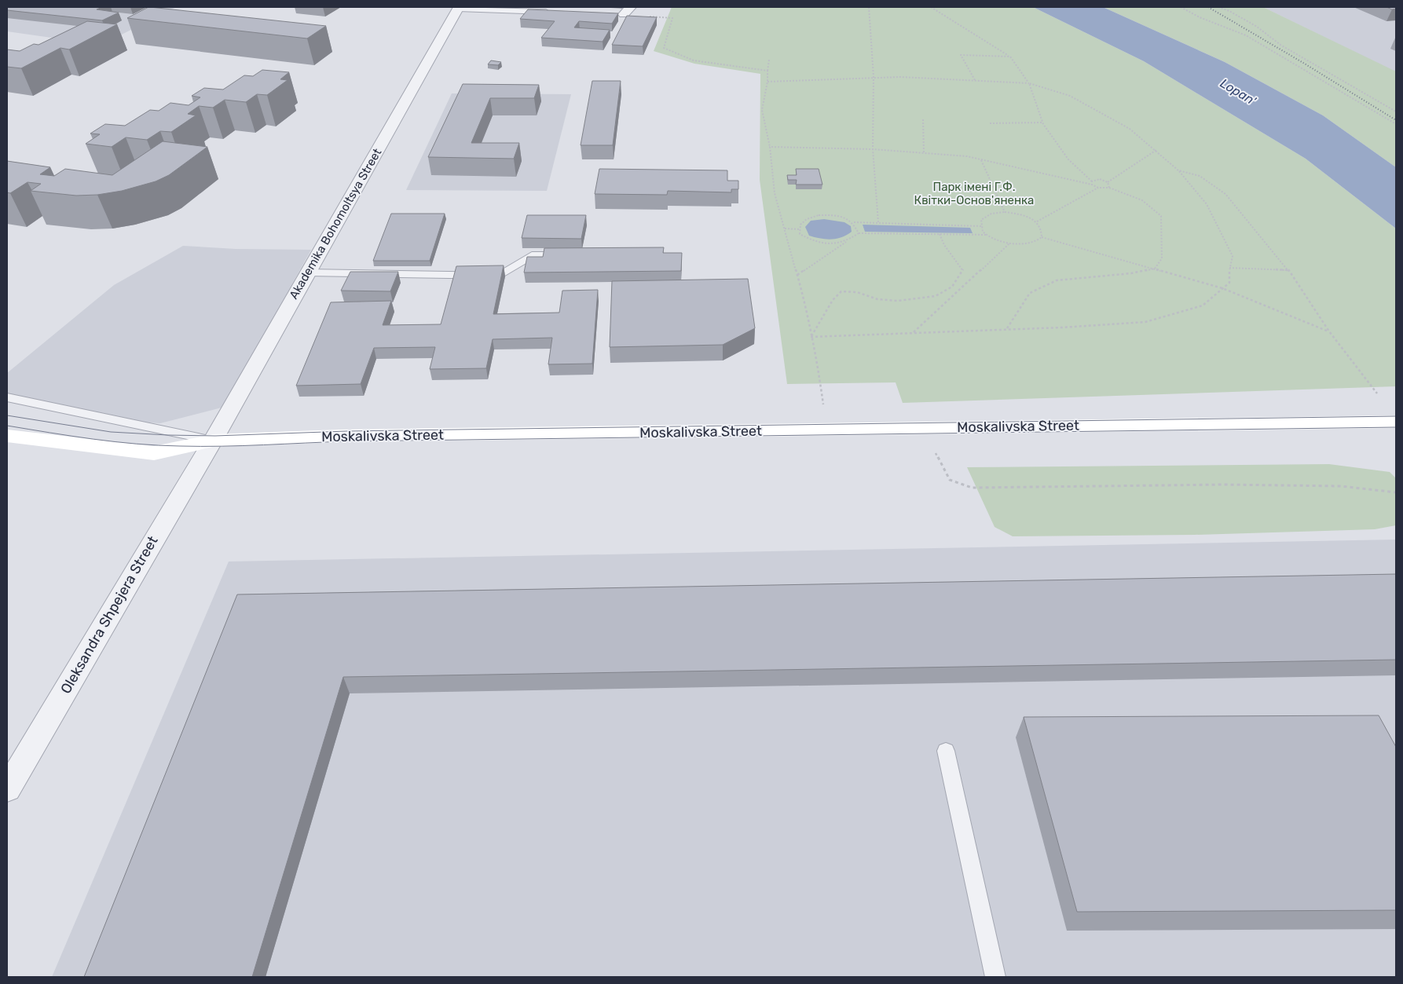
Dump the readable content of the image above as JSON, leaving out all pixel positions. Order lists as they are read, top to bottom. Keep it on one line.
{"streets":{"street":["Akademika Bohomoltsya Street","Moskalivska Street","Oleksandra Shpejera Street"]},"crossings":[["Akademika Bohomoltsya Street","Moskalivska Street"],["Akademika Bohomoltsya Street","Oleksandra Shpejera Street"],["Moskalivska Street","Oleksandra Shpejera Street"]],"water":["Lopan'"],"parks":["Парк імені Г.Ф. Квітки-Основ'яненка"]}
